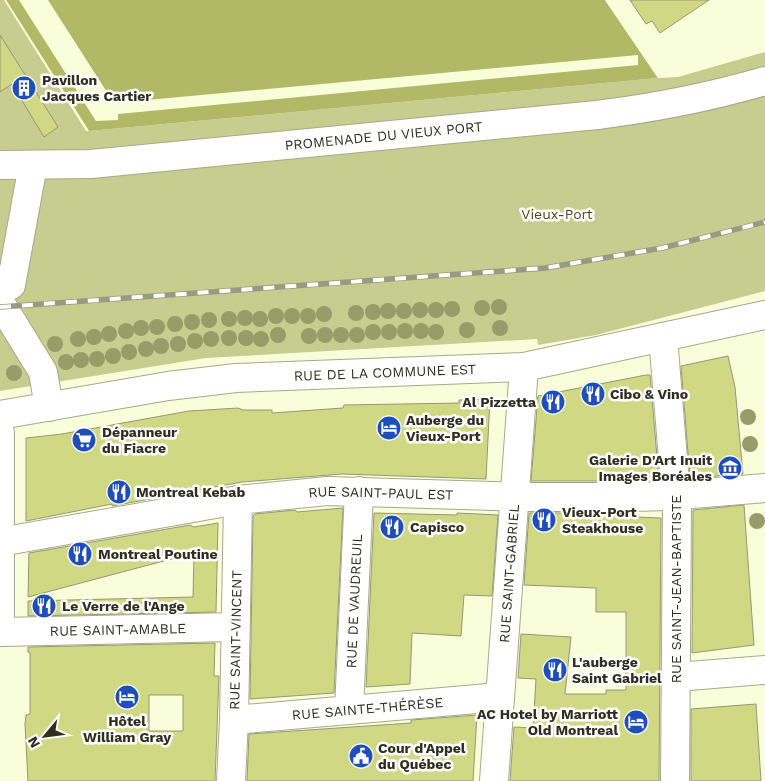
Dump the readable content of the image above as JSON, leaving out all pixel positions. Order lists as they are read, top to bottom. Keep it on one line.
{"streets":{"street":["PROMENADE DU VIEUX PORT","RUE DE LA COMMUNE EST","RUE SAINT-PAUL EST","RUE SAINT-GABRIEL","RUE SAINT-JEAN-BAPTISTE","RUE DE VAUDREUIL","RUE SAINT-AMABLE","RUE SAINT-VINCENT","RUE SAINTE-THÉRÈSE"]},"crossings":[["RUE DE LA COMMUNE EST","RUE SAINT-GABRIEL"],["RUE DE LA COMMUNE EST","RUE SAINT-JEAN-BAPTISTE"],["RUE SAINT-PAUL EST","RUE SAINT-GABRIEL"],["RUE SAINT-PAUL EST","RUE SAINT-JEAN-BAPTISTE"],["RUE SAINT-PAUL EST","RUE DE VAUDREUIL"],["RUE SAINT-PAUL EST","RUE SAINT-VINCENT"],["RUE SAINT-GABRIEL","RUE SAINTE-THÉRÈSE"],["RUE DE VAUDREUIL","RUE SAINTE-THÉRÈSE"],["RUE SAINT-AMABLE","RUE SAINT-VINCENT"],["RUE SAINT-VINCENT","RUE SAINTE-THÉRÈSE"]],"parks":["Vieux-Port"],"places":{"building":["Pavillon Jacques Cartier"],"restaurant":["Cibo & Vino","Al Pizzetta","Montreal Kebab","Vieux-Port Steakhouse","Capisco","Montreal Poutine","Le Verre de l'Ange","L'auberge Saint Gabriel"],"hotel":["Auberge du Vieux-Port","Hôtel William Gray","AC Hotel by Marriott Old Montreal"],"supermarket":["Dépanneur du Fiacre"],"museum":["Galerie D'Art Inuit Images Boréales"],"public building":["Cour d'Appel du Québec"]},"north":"bottom left"}
